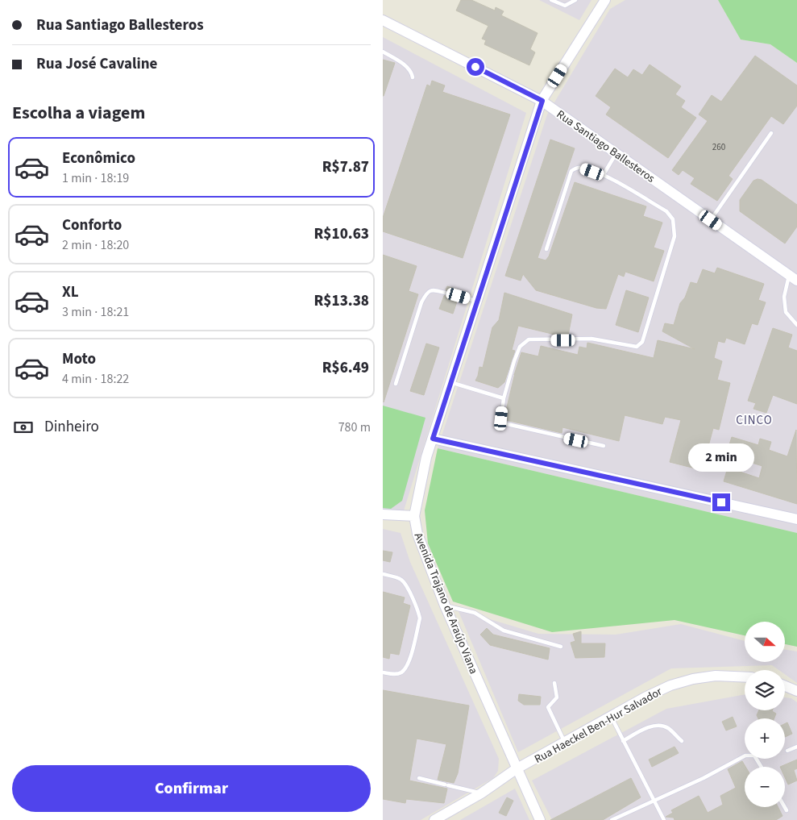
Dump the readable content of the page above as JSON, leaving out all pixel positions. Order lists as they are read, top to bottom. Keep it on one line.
{"streets":{"street":["Rua Santiago Ballesteros","Avenida Trajano de Araújo Viana","Rua Haeckel Ben-Hur Salvador"]},"crossings":[["Rua Santiago Ballesteros","Avenida Trajano de Araújo Viana"],["Avenida Trajano de Araújo Viana","Rua Haeckel Ben-Hur Salvador"]],"districts":["CINCO"],"house_numbers":["260"],"north":"right","page":{"banner":["Rua Santiago Ballesteros","Rua José Cavaline"],"heading":"Escolha a viagem","list":[{"name":"Econômico","note":"1 min · 18:19","value":"R$7.87"},{"name":"Conforto","note":"2 min · 18:20","value":"R$10.63"},{"name":"XL","note":"3 min · 18:21","value":"R$13.38"},{"name":"Moto","note":"4 min · 18:22","value":"R$6.49"}],"pay":["Dinheiro","780 m"],"bubble":"2 min","map_buttons":["+","−"],"buttons":"Confirmar"}}
